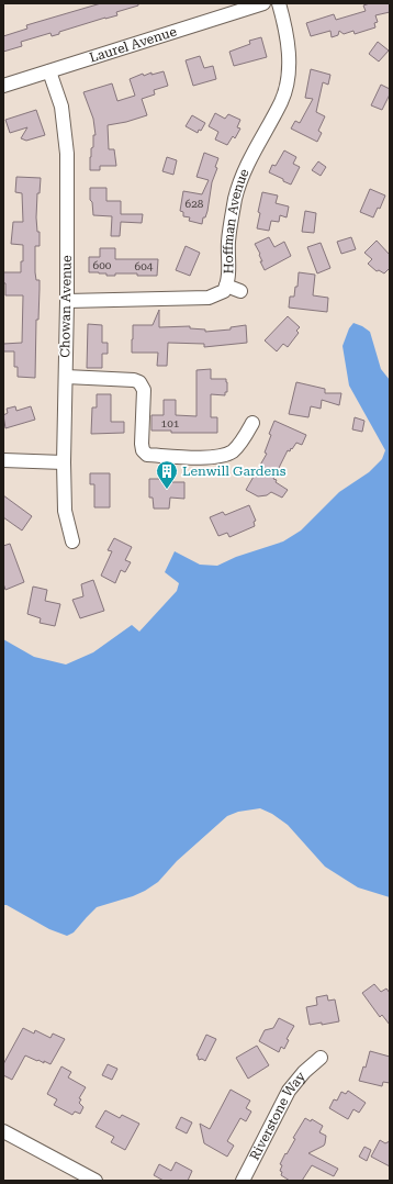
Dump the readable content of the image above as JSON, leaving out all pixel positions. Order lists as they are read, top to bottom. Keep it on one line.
{"streets":{"street":["Laurel Avenue","Hoffman Avenue","Chowan Avenue","Riverstone Way"]},"crossings":[["Laurel Avenue","Chowan Avenue"],["Hoffman Avenue","Chowan Avenue"]],"places":{"building":["Lenwill Gardens"]},"house_numbers":["628","600","604","101"]}
